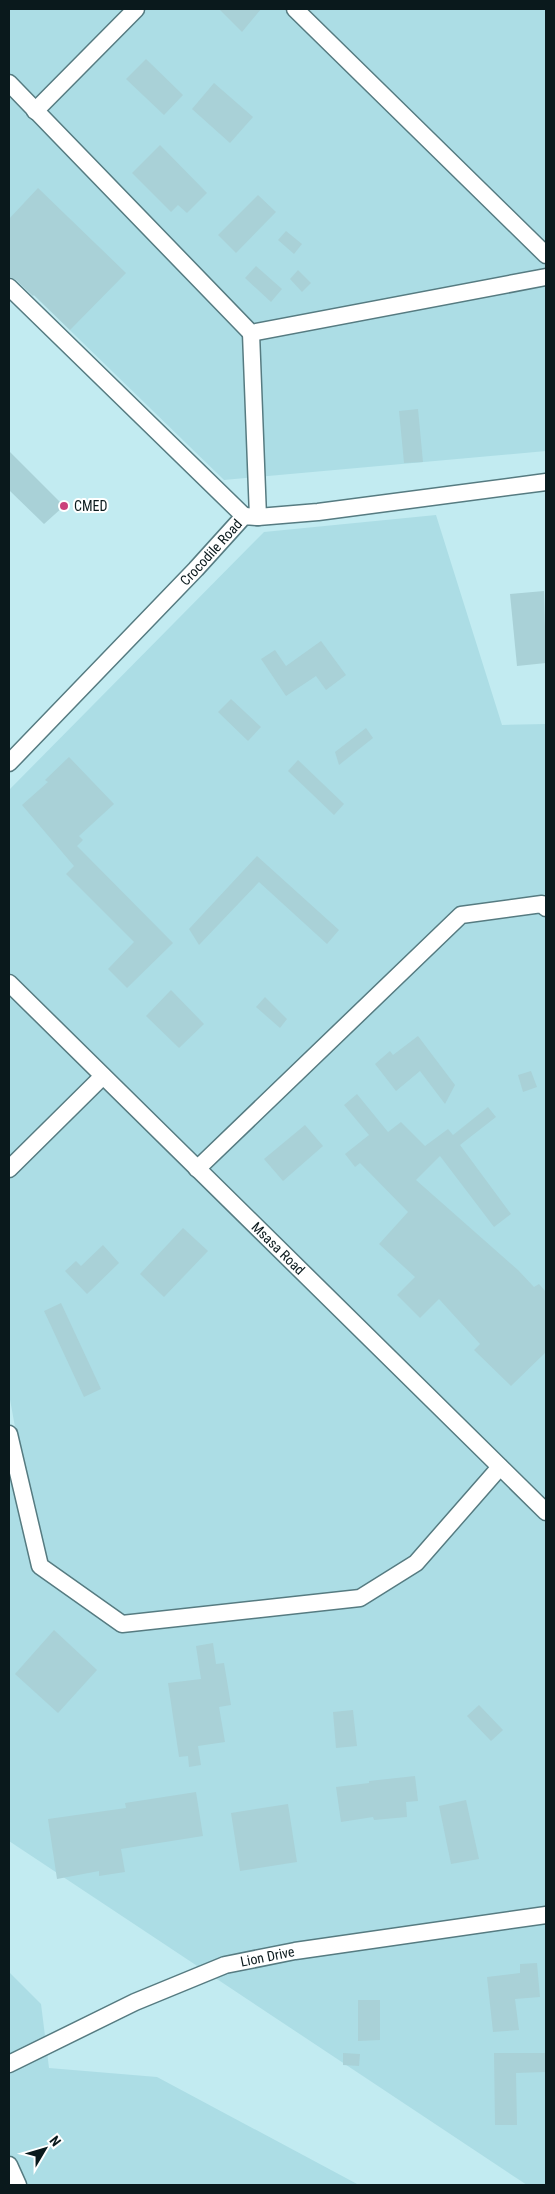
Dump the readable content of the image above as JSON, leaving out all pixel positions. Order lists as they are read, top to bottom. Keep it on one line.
{"streets":{"street":["Crocodile Road","Msasa Road","Lion Drive"]},"places":["CMED"],"north":"top right"}
